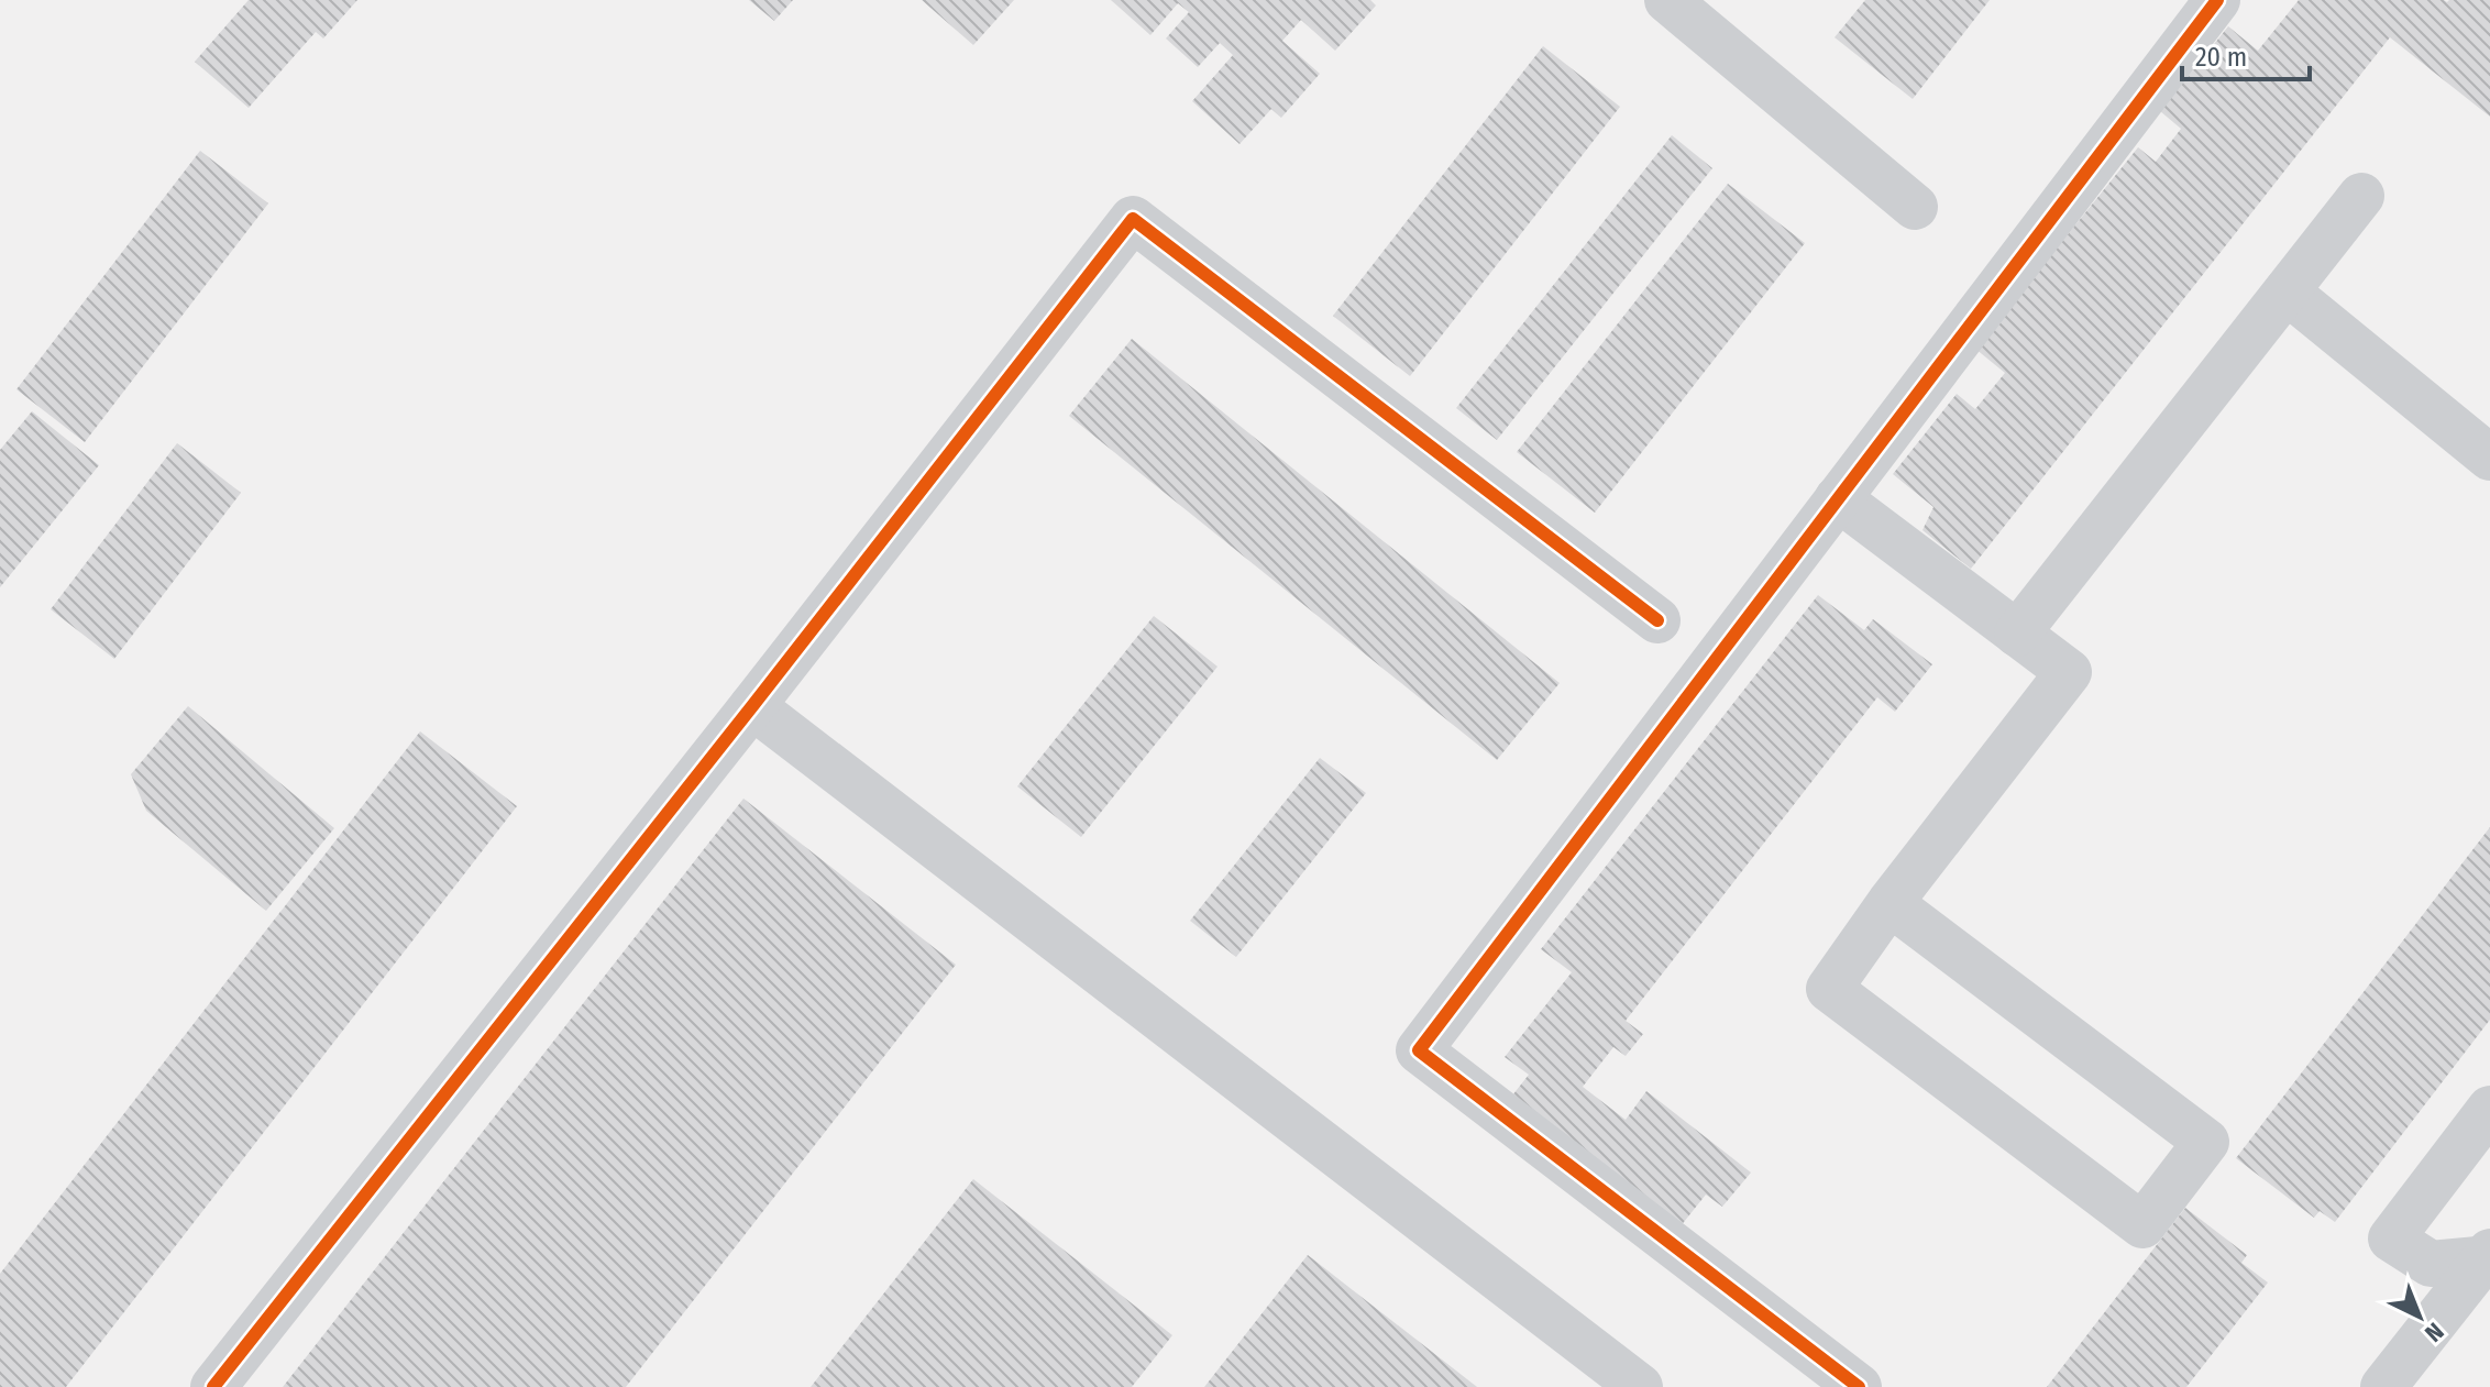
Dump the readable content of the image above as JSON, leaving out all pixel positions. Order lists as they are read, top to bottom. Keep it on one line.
{"scale_bar":"20 m","north":"bottom right"}
